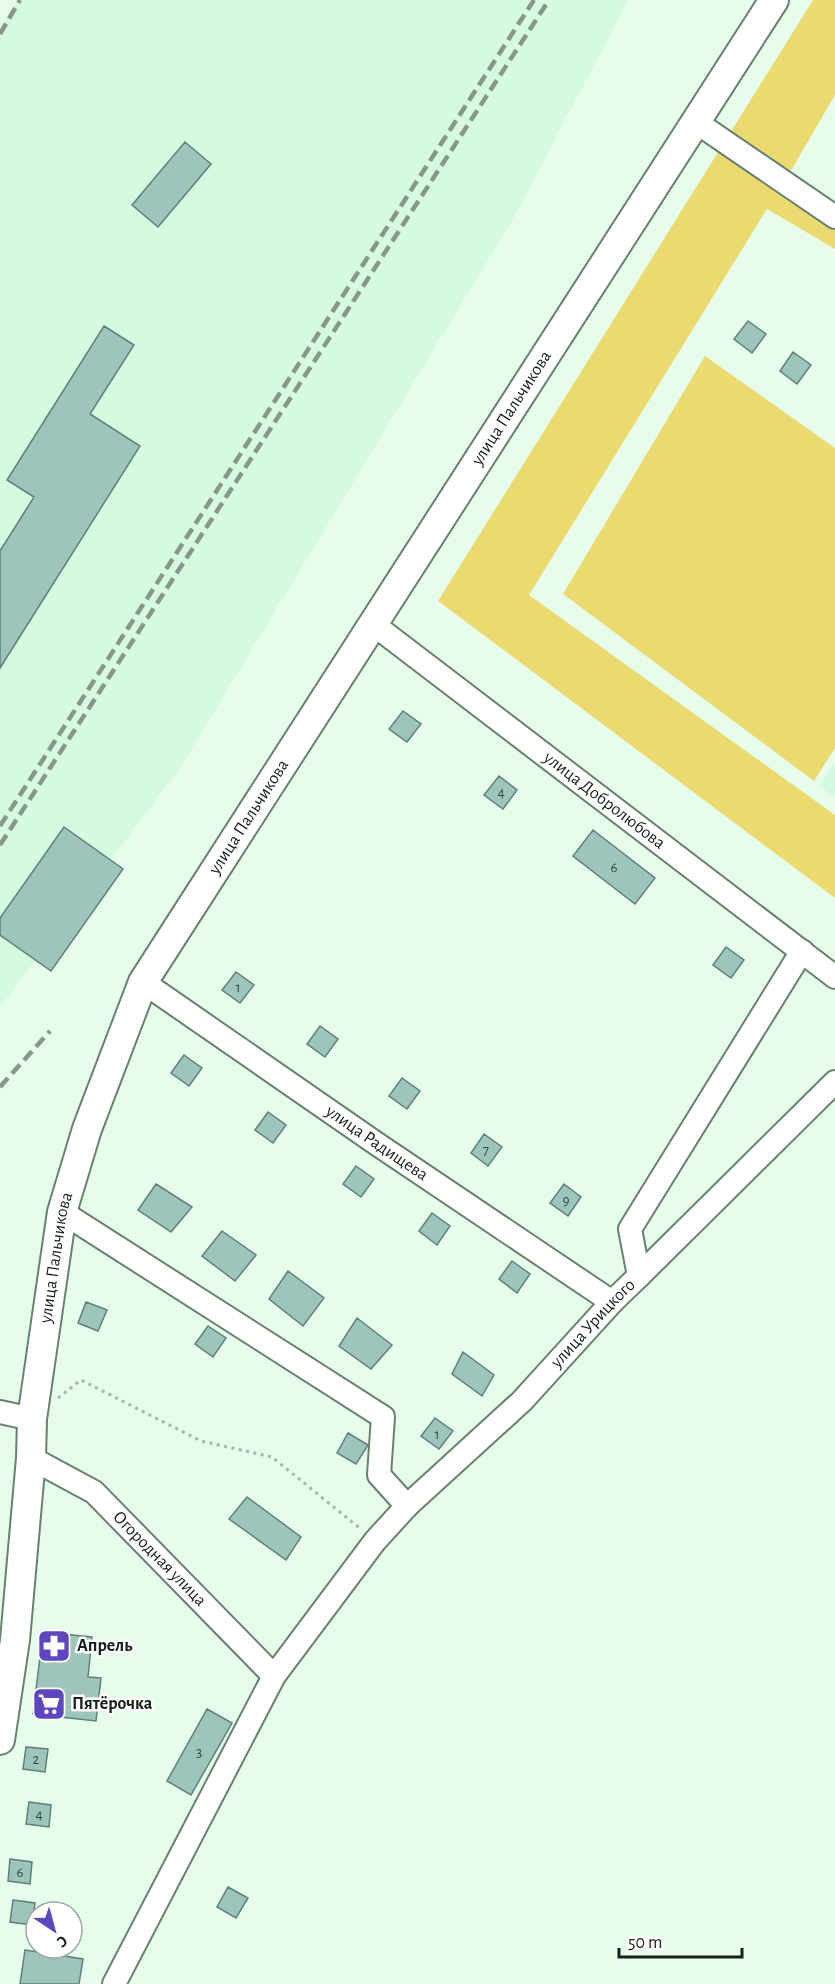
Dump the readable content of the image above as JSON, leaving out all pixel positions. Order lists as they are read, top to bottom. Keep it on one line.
{"streets":{"main road":["улица Пальчикова"],"street":["улица Добролюбова","улица Радищева","улица Урицкого","Огородная улица"]},"crossings":[["улица Пальчикова","улица Добролюбова"],["улица Пальчикова","улица Радищева"],["улица Пальчикова","Огородная улица"],["улица Добролюбова","улица Урицкого"],["улица Радищева","улица Урицкого"],["улица Урицкого","Огородная улица"]],"places":{"pharmacy":["Апрель"],"supermarket":["Пятёрочка"]},"house_numbers":["4","6","1","7","9","1","3","2","4","6"],"scale_bar":"50 m","north":"bottom right"}
